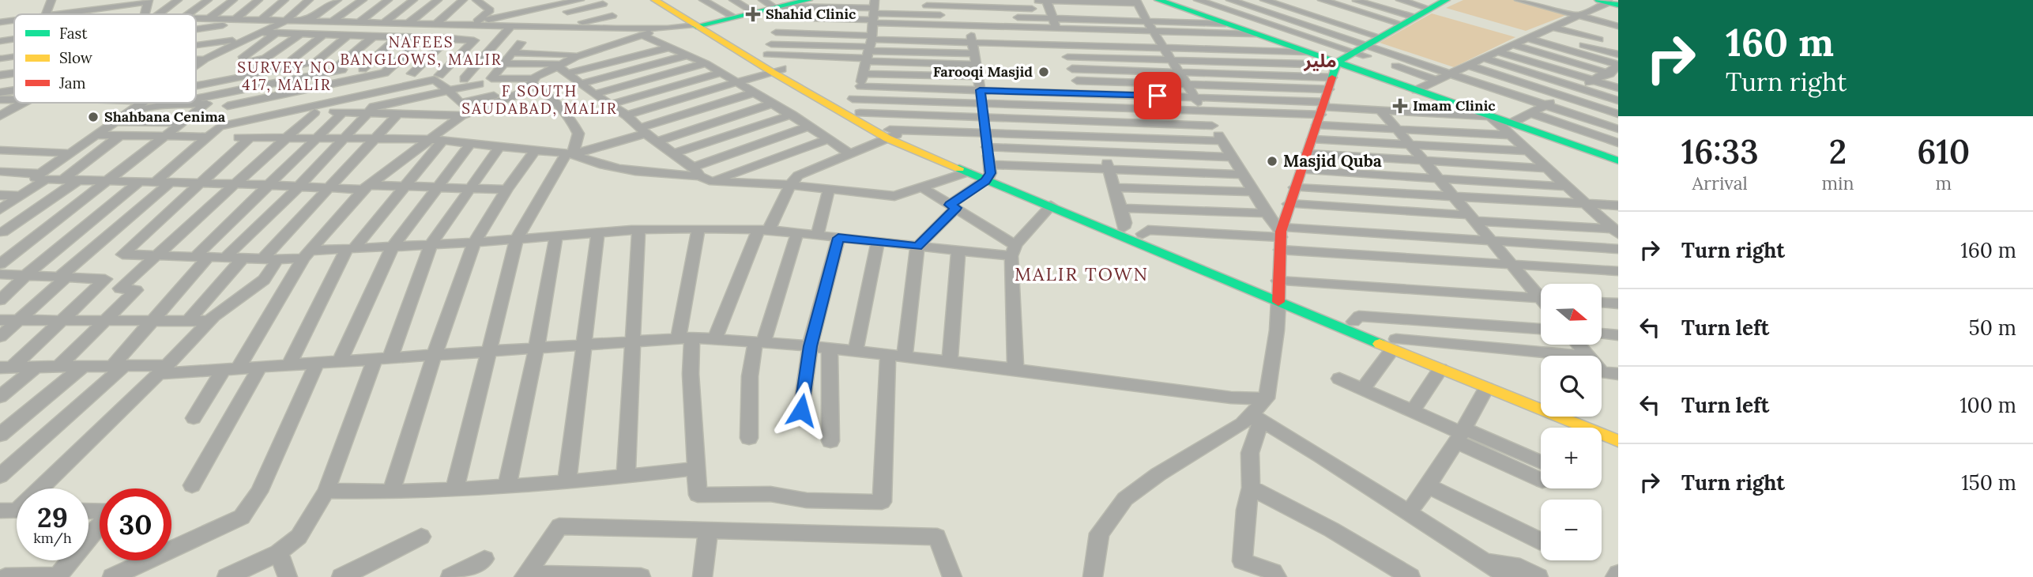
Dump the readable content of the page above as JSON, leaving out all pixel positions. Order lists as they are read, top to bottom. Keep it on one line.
{"districts":["NAFEES BANGLOWS, MALIR","ملیر","SURVEY NO 417, MALIR","F SOUTH SAUDABAD, MALIR","MALIR TOWN"],"places":{"health":["Shahid Clinic","Imam Clinic"],"other":["Farooqi Masjid","Shahbana Cenima","Masjid Quba"]},"legend":["Fast","Slow","Jam"],"north":"right","page":{"turn":["160 m","Turn right"],"eta":["16:33","Arrival","2","min","610","m"],"list":[{"name":"Turn right","value":"160 m"},{"name":"Turn left","value":"50 m"},{"name":"Turn left","value":"100 m"},{"name":"Turn right","value":"150 m"}],"map_buttons":["+","−"],"speed":"29 km/h","limit":"30"}}
